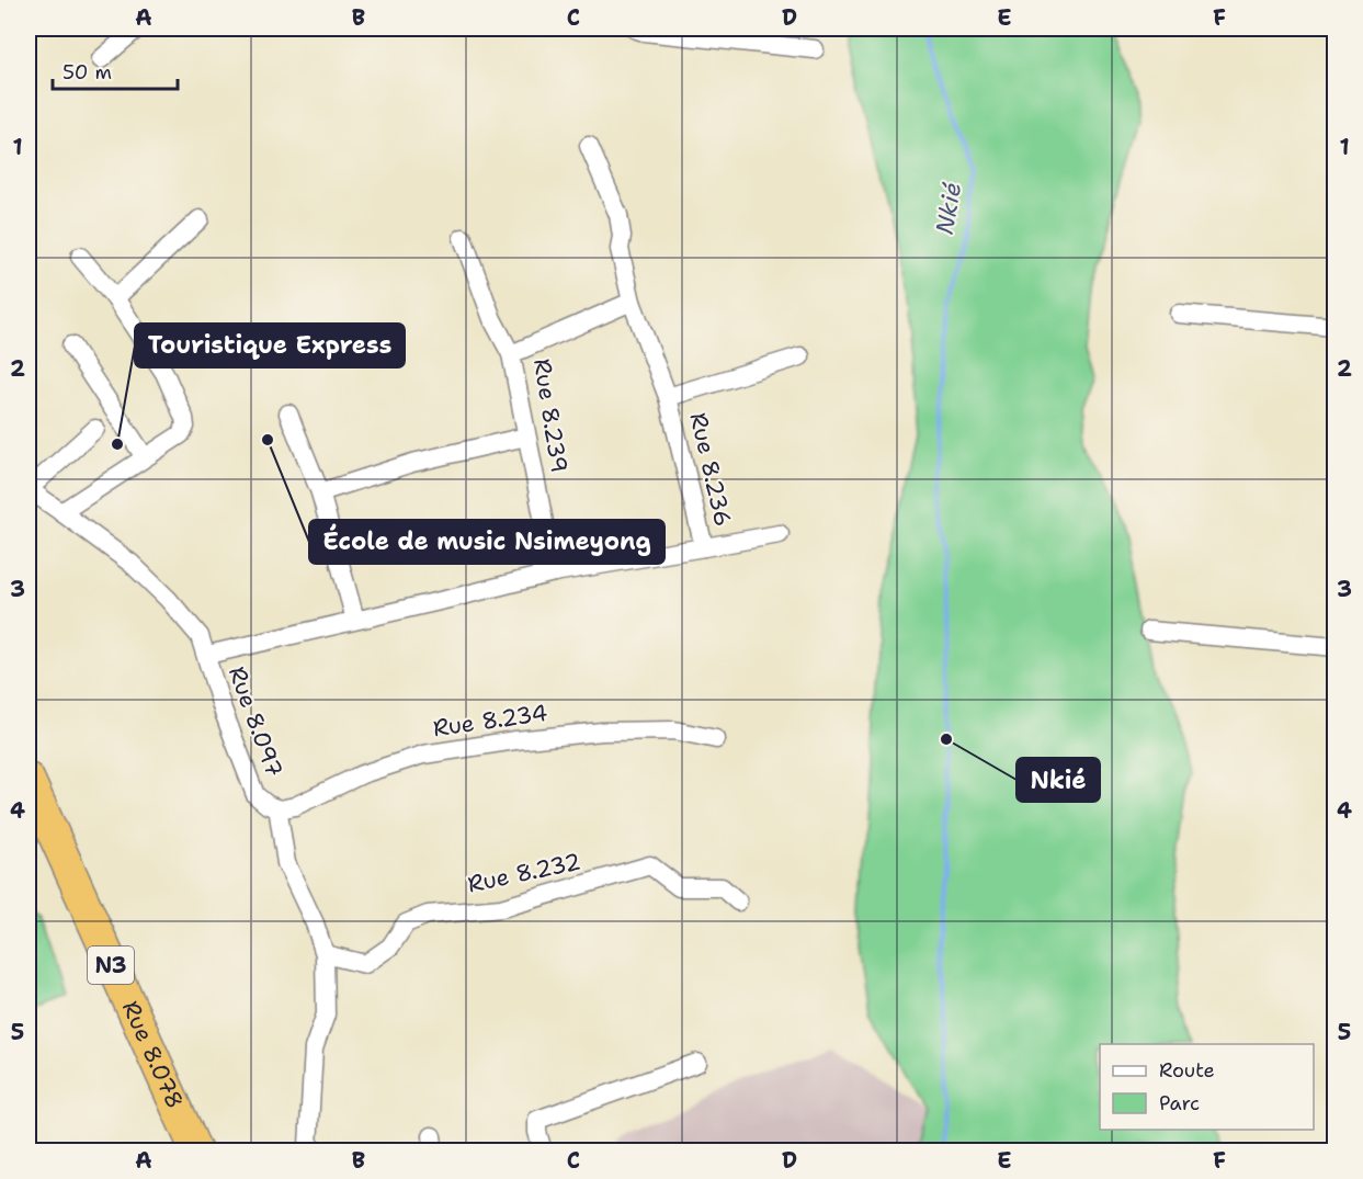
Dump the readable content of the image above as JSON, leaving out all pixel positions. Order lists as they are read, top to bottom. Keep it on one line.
{"streets":{"highway":["N3","Rue 8.078"],"street":["Rue 8.239","Rue 8.236","Rue 8.234","Rue 8.097","Rue 8.232"]},"crossings":[["Rue 8.239","Rue 8.236"],["Rue 8.236","Rue 8.097"],["Rue 8.234","Rue 8.097"],["Rue 8.097","Rue 8.232"]],"water":["Nkié"],"places":["École de music Nsimeyong","Touristique Express","Nkié"],"legend":["Route","Parc"],"scale_bar":"50 m","grid":{"columns":["A","B","C","D","E","F"],"rows":["1","2","3","4","5"]}}
